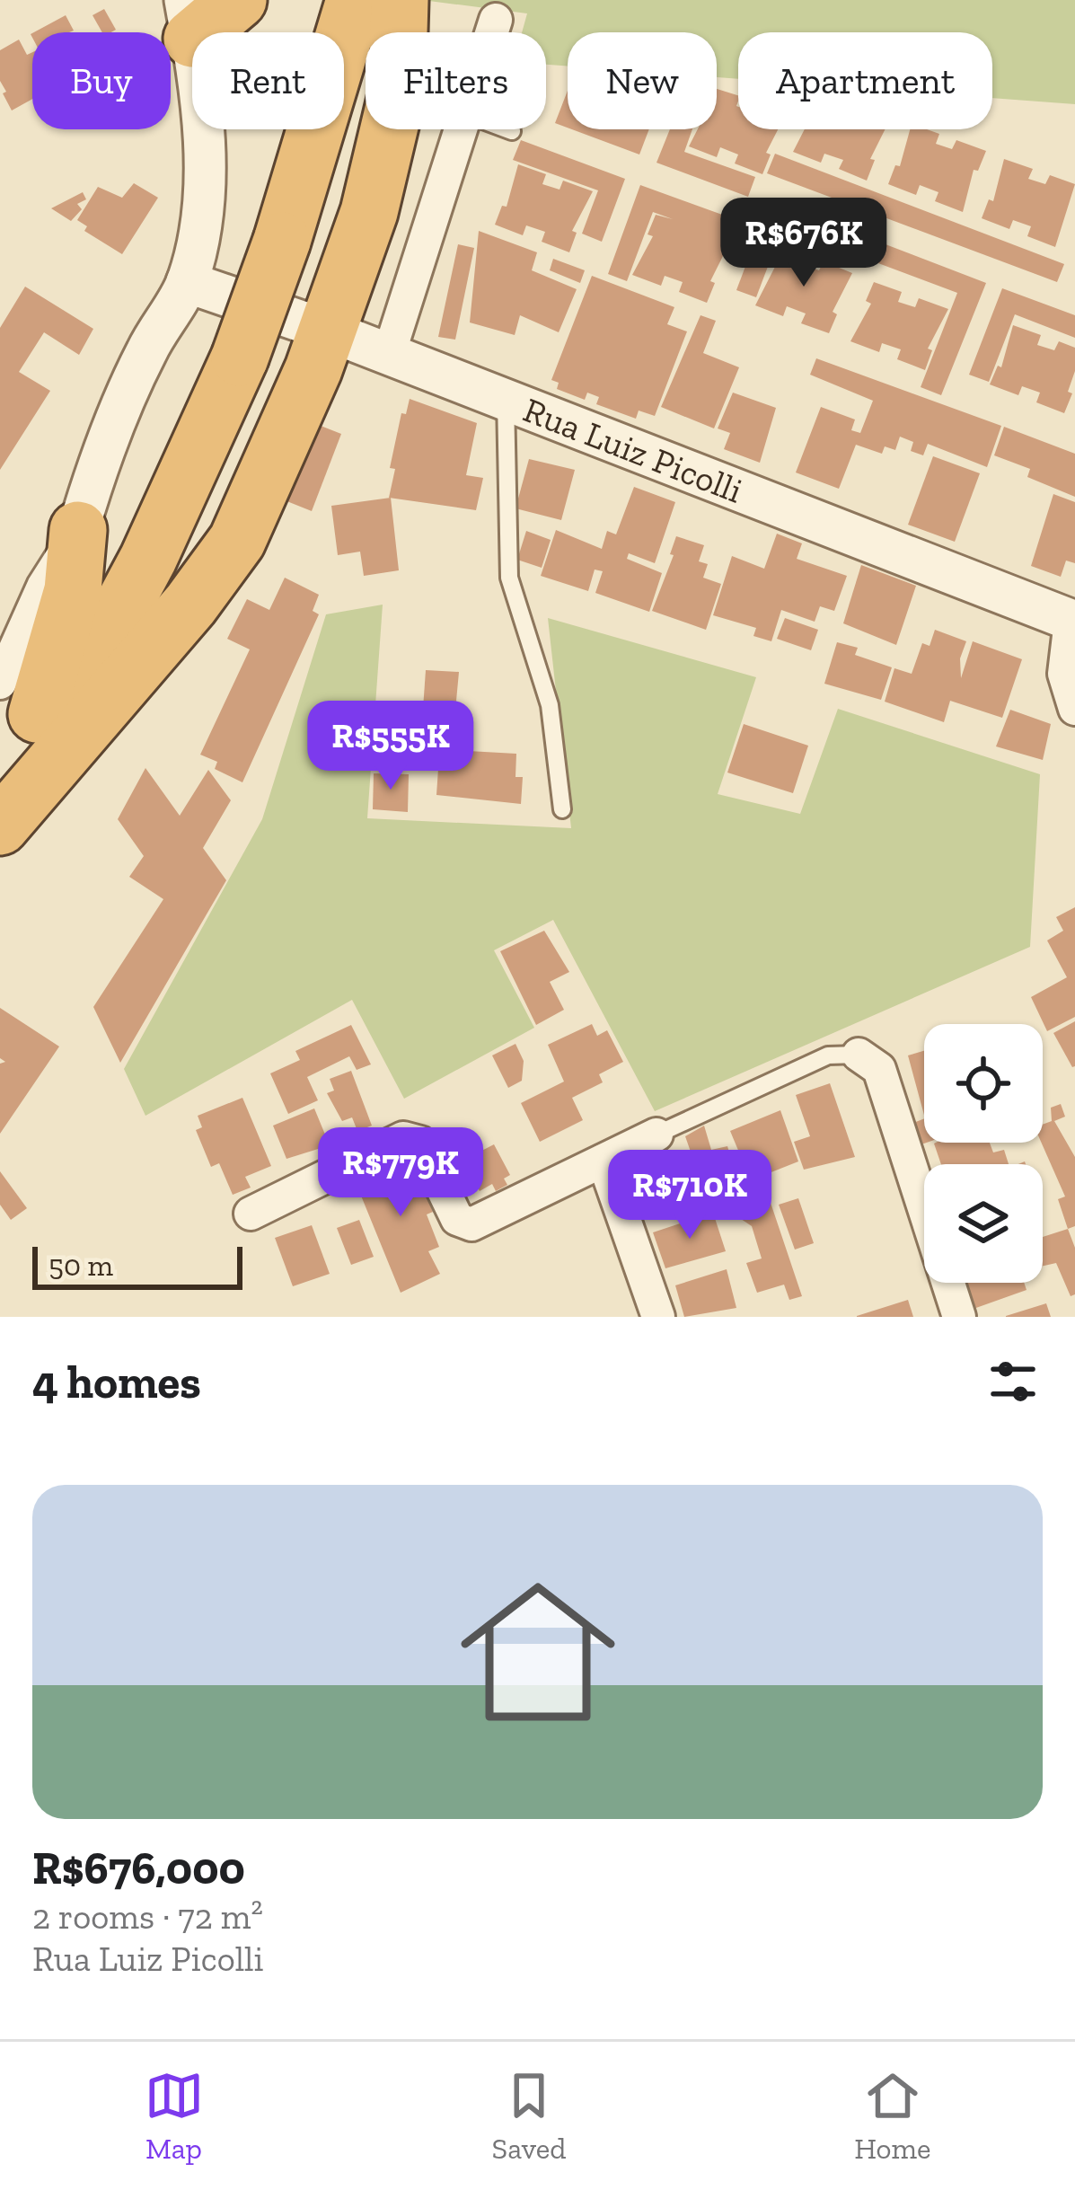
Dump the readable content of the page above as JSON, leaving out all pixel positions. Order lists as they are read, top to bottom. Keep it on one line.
{"streets":{"street":["Rua Luiz Picolli"]},"scale_bar":"50 m","page":{"chip":["Buy","Rent","Filters","New","Apartment"],"price":["R$676K","R$555K","R$779K","R$710K"],"scale":"50 m","heading":"4 homes","list":[{"name":"R$676,000","note":"2 rooms · 72 m² · Rua Luiz Picolli"}],"tabs":["Map","Saved","Home"]}}
